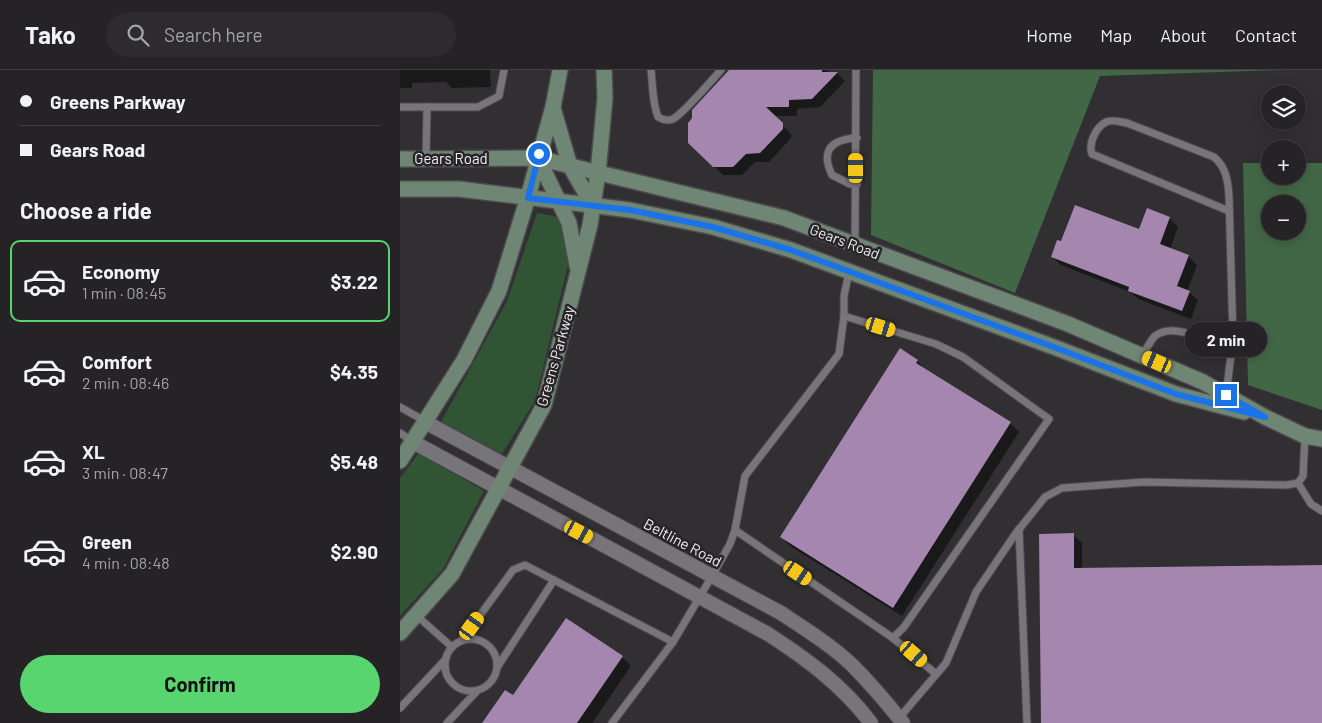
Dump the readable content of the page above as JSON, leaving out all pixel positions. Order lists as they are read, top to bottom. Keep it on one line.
{"streets":{"street":["Gears Road","Greens Parkway","Beltline Road"]},"crossings":[["Gears Road","Greens Parkway"],["Greens Parkway","Beltline Road"]],"page":{"header":"Tako","search":"Search here","nav":["Home","Map","About","Contact"],"banner":["Greens Parkway","Gears Road"],"map_buttons":["+","−"],"heading":"Choose a ride","list":[{"name":"Economy","note":"1 min · 08:45","value":"$3.22"},{"name":"Comfort","note":"2 min · 08:46","value":"$4.35"},{"name":"XL","note":"3 min · 08:47","value":"$5.48"},{"name":"Green","note":"4 min · 08:48","value":"$2.90"}],"bubble":"2 min","buttons":"Confirm"}}
